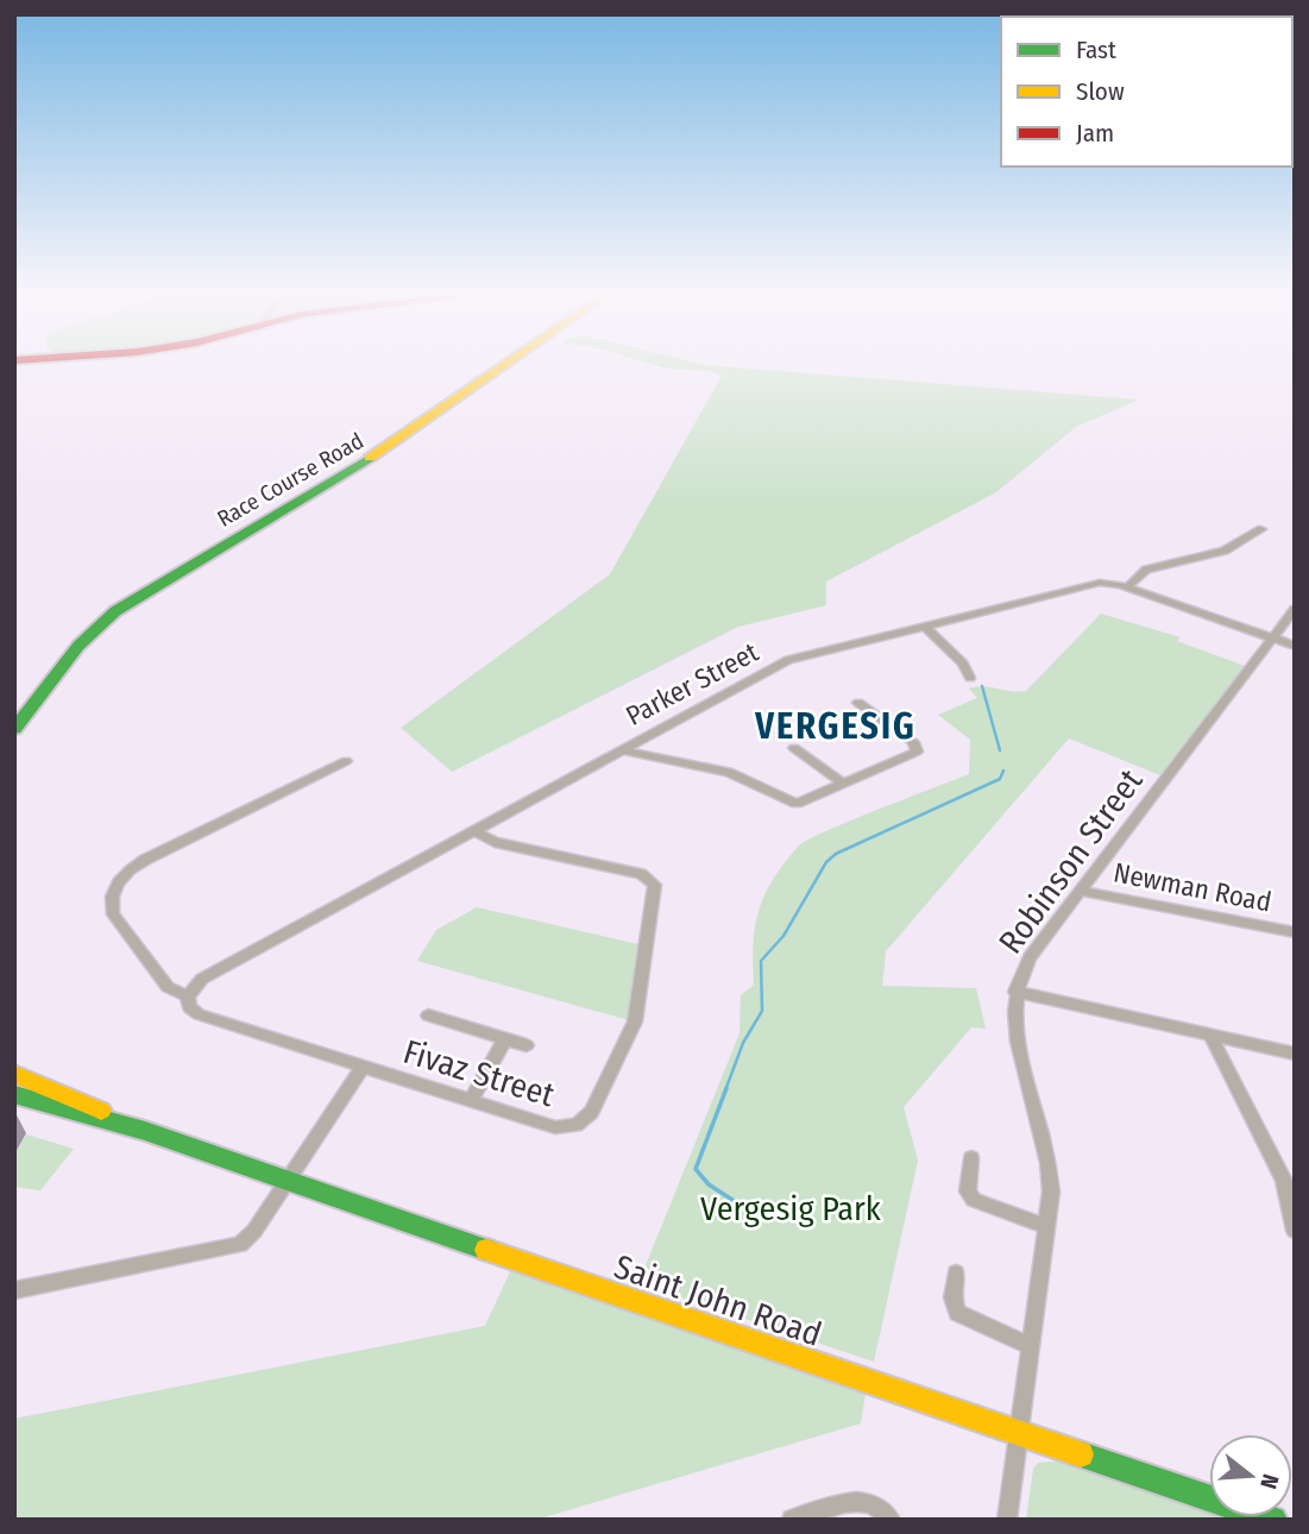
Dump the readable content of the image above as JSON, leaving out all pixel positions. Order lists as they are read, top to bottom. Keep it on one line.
{"streets":{"main road":["Race Course Road","Saint John Road"],"street":["Parker Street","Robinson Street","Newman Road","Fivaz Street"]},"crossings":[["Parker Street","Robinson Street"],["Parker Street","Fivaz Street"],["Robinson Street","Newman Road"],["Robinson Street","Saint John Road"],["Fivaz Street","Saint John Road"]],"districts":["VERGESIG"],"parks":["Vergesig Park"],"legend":["Fast","Slow","Jam"],"north":"right"}
